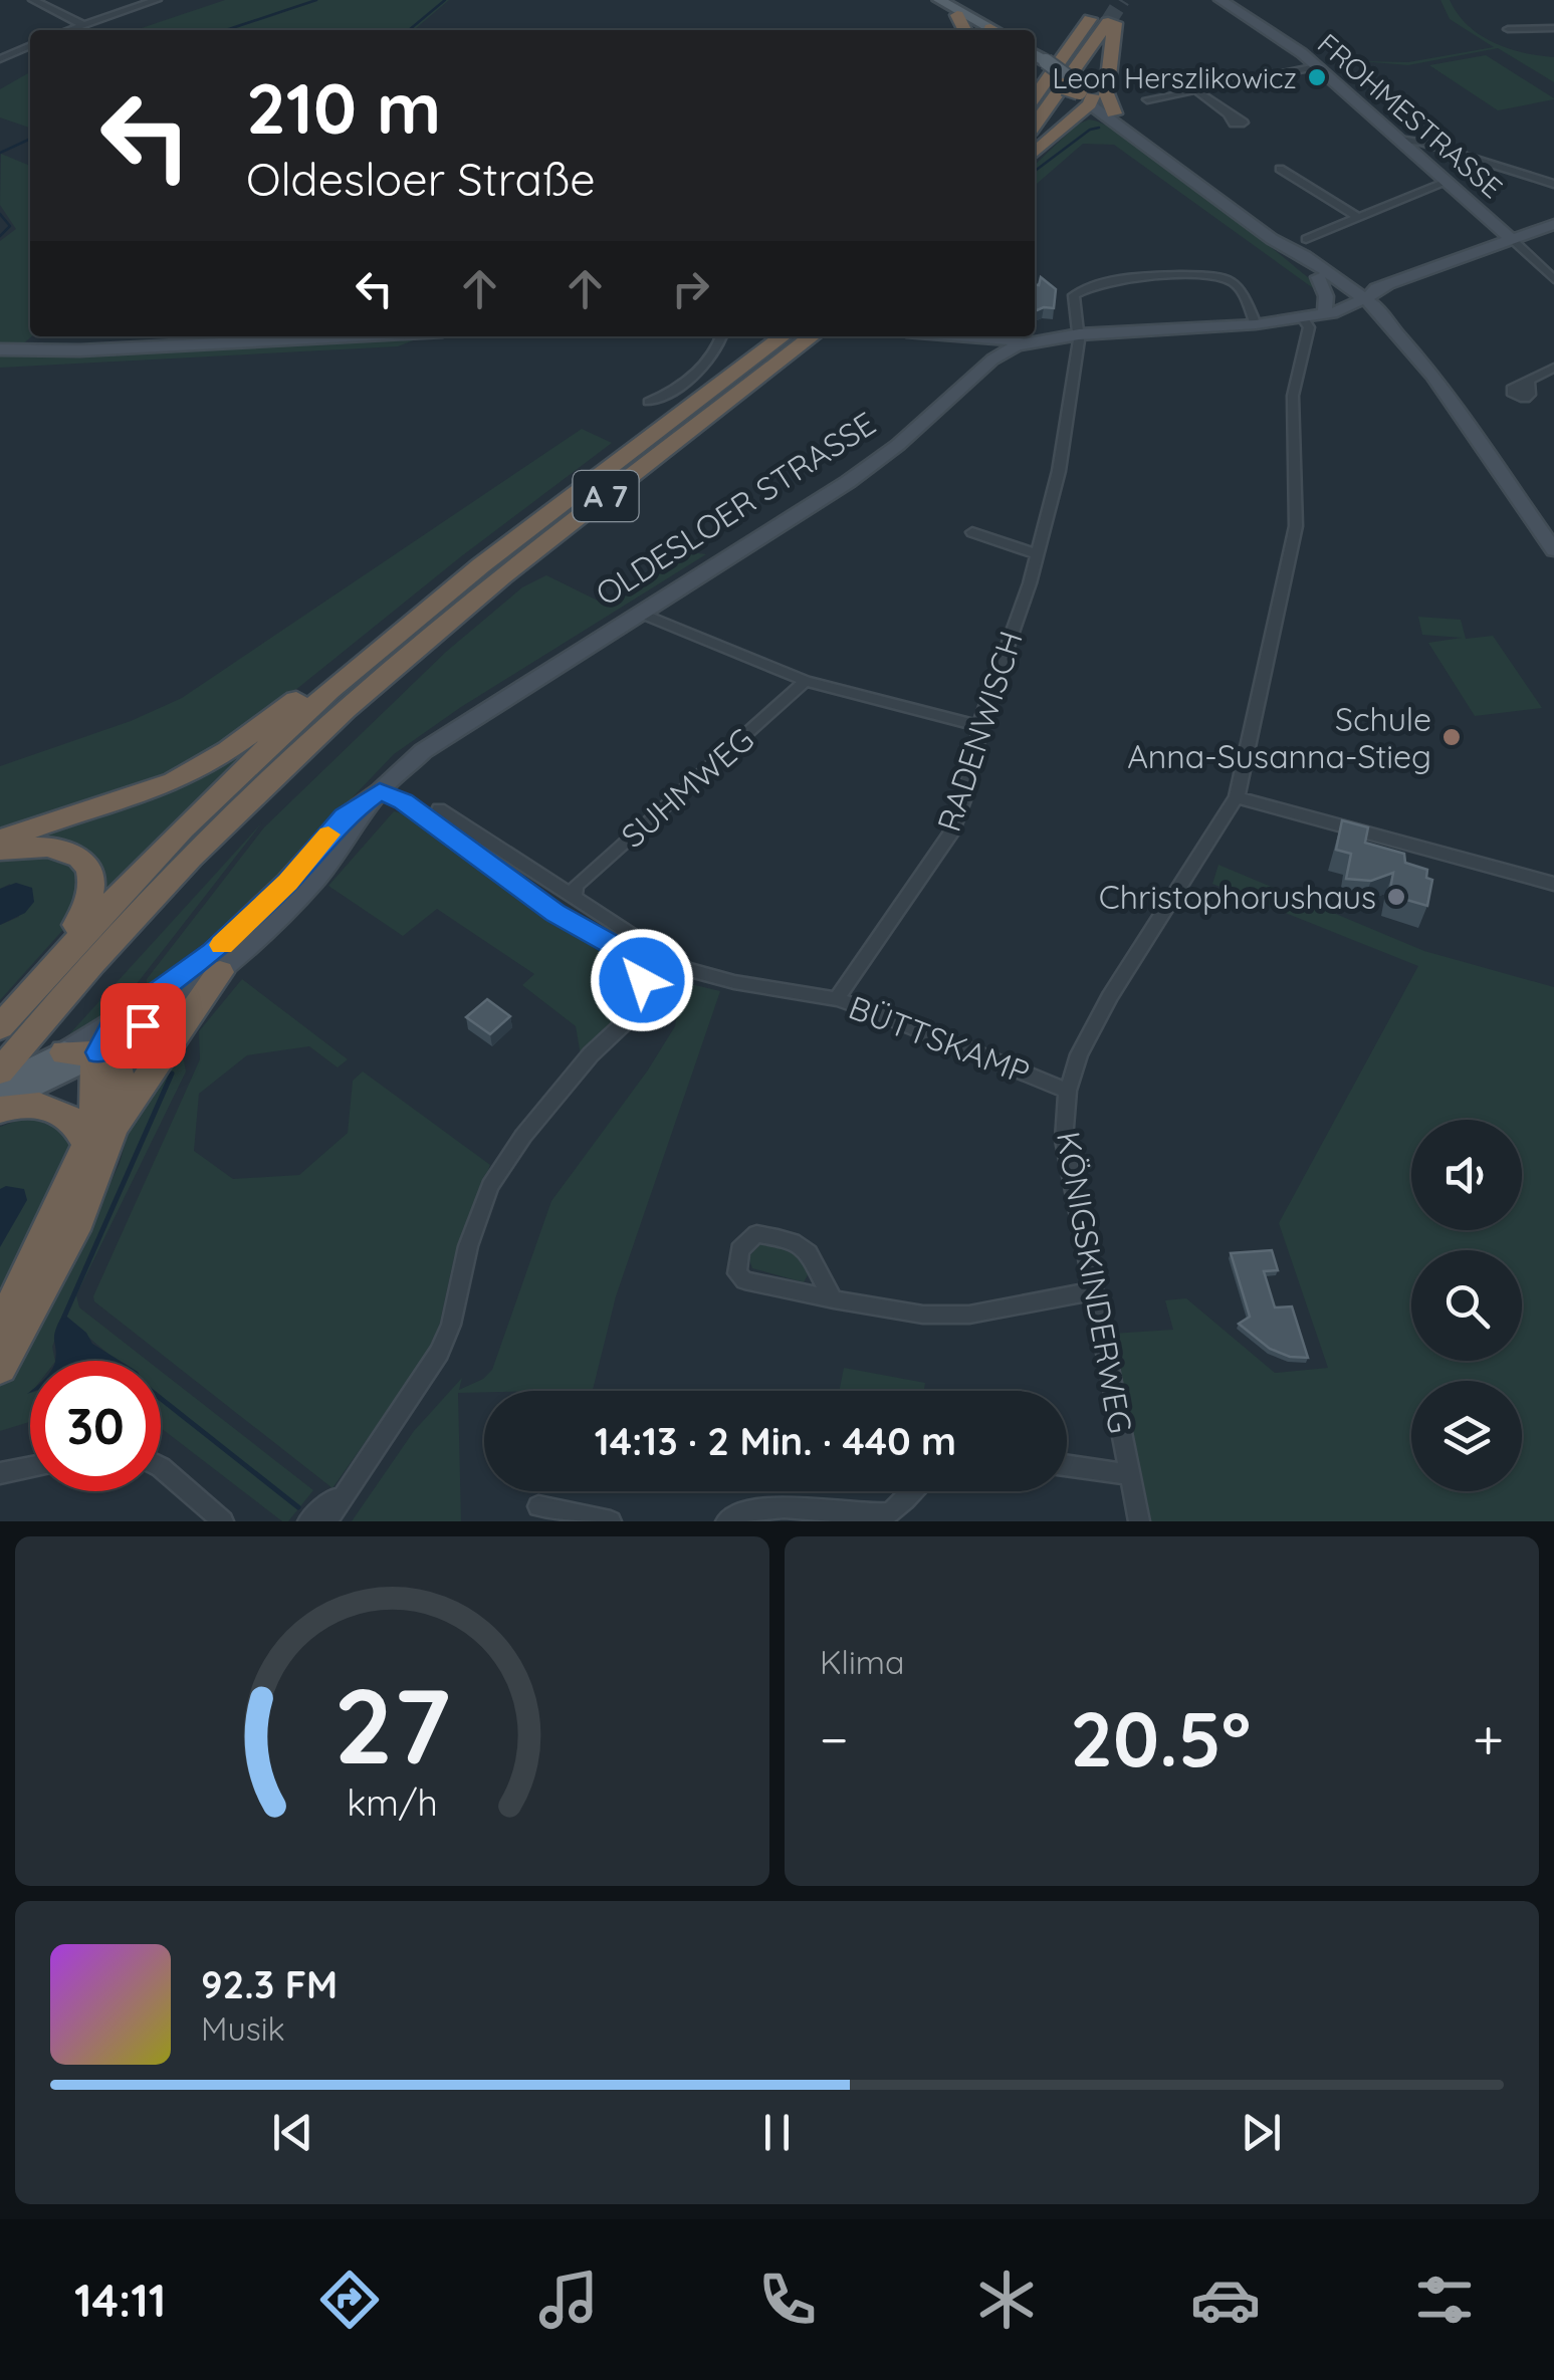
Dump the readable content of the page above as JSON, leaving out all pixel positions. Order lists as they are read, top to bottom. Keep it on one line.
{"streets":{"highway":["A 7"],"main road":["FROHMESTRASSE","OLDESLOER STRASSE"],"street":["RADENWISCH","SUHMWEG","BÜTTSKAMP","KÖNIGSKINDERWEG"]},"crossings":[["A 7","OLDESLOER STRASSE"],["RADENWISCH","BÜTTSKAMP"],["SUHMWEG","BÜTTSKAMP"],["BÜTTSKAMP","KÖNIGSKINDERWEG"]],"places":["Leon Herszlikowicz","Schule Anna-Susanna-Stieg","Christophorushaus"],"page":{"turn":["210 m","Oldesloer Straße"],"limit":"30","trip":"14:13 · 2 Min. · 440 m","tile":"Klima","heat":["−","20.5°","+"],"song":["92.3 FM","Musik"],"tabs":"14:11","gauge":["27","km/h"]}}
